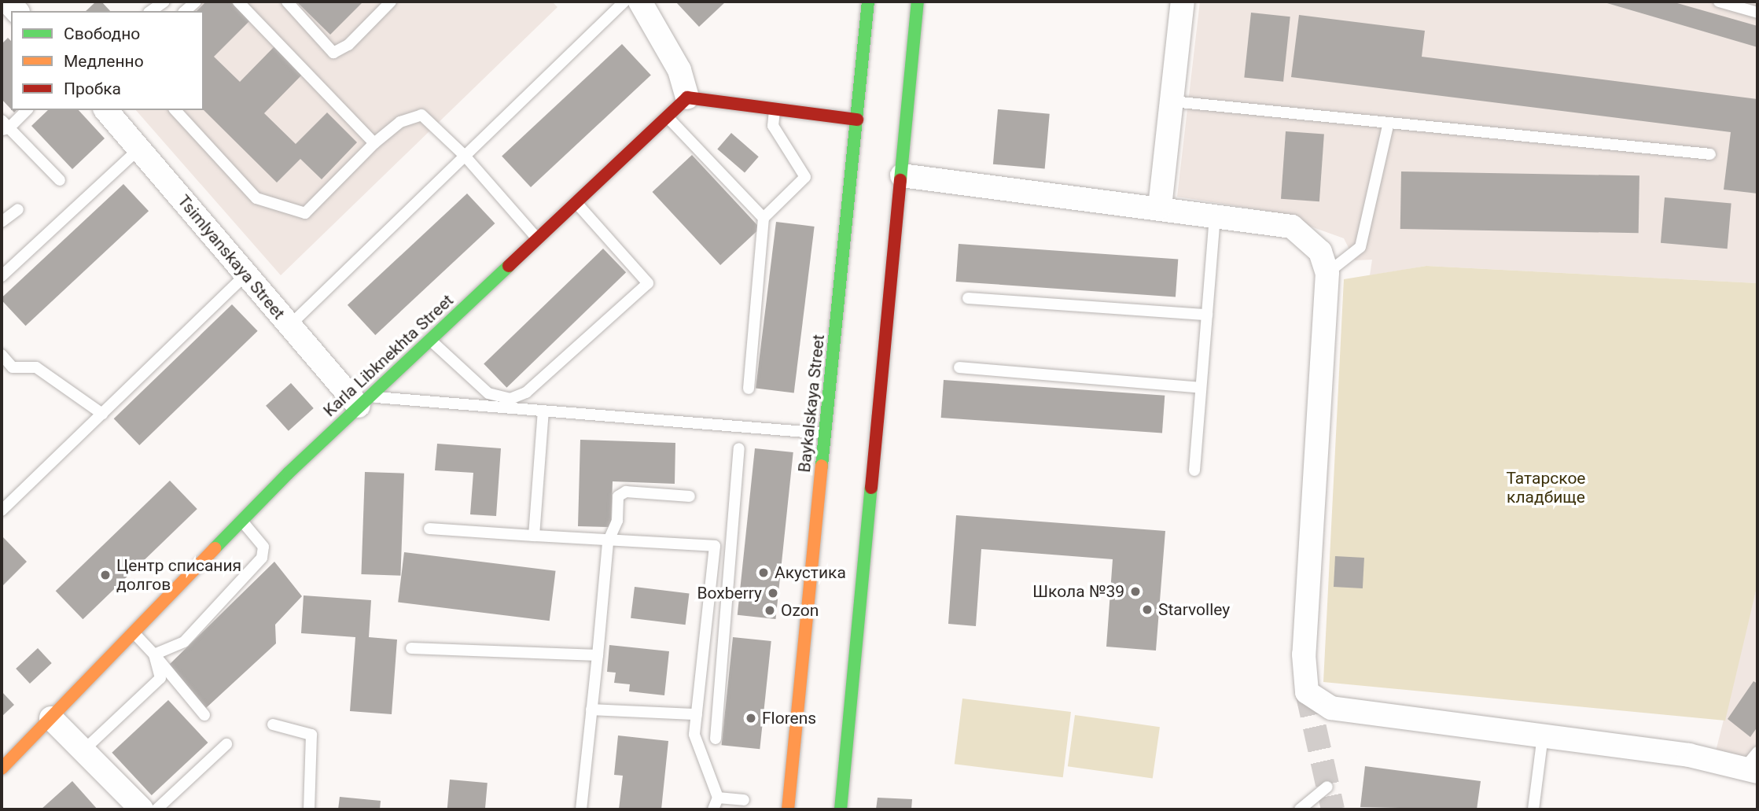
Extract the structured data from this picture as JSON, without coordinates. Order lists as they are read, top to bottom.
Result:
{
  "streets": {
    "main road": ["Karla Libknekhta Street", "Baykalskaya Street"],
    "street": ["Tsimlyanskaya Street"]
  },
  "crossings": [
    ["Tsimlyanskaya Street", "Karla Libknekhta Street"]
  ],
  "parks": ["Татарское кладбище"],
  "places": [
    "Акустика",
    "Центр списания долгов",
    "Школа №39",
    "Boxberry",
    "Starvolley",
    "Ozon",
    "Florens"
  ],
  "legend": ["Свободно", "Медленно", "Пробка"]
}
